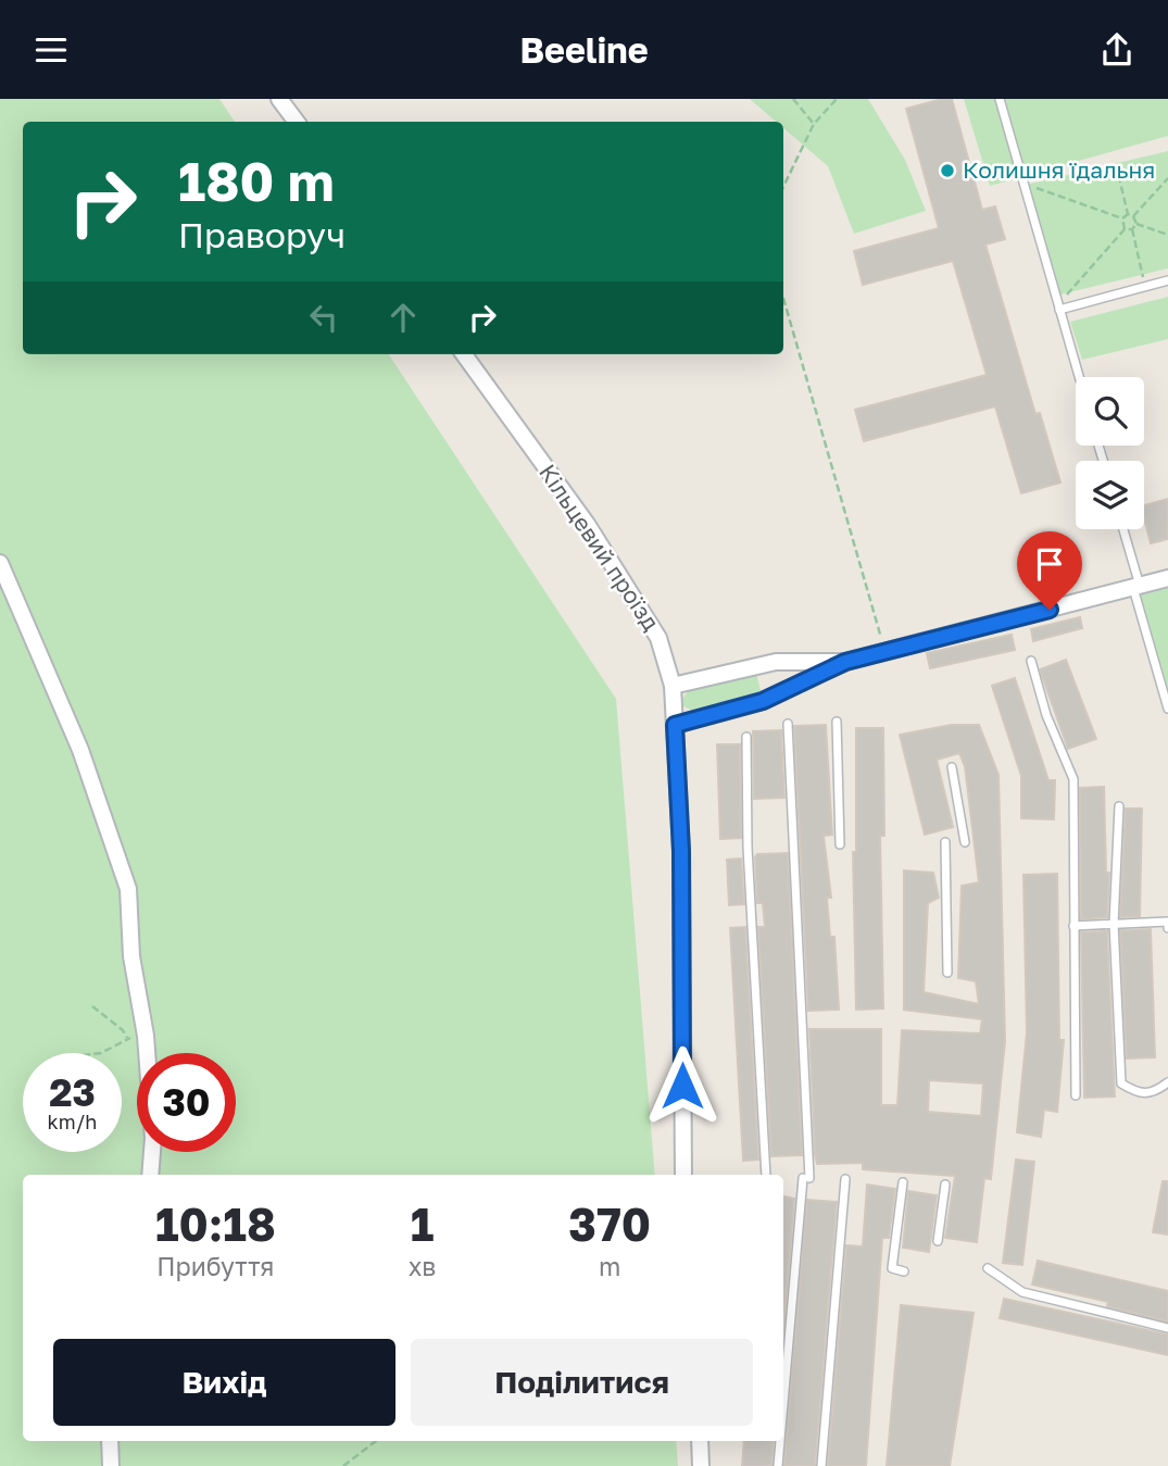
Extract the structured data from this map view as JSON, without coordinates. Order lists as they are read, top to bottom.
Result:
{
  "streets": {
    "street": ["Кільцевий проїзд"]
  },
  "places": ["Колишня їдальня"],
  "page": {
    "header": "Beeline",
    "turn": ["180 m", "Праворуч"],
    "speed": "23 km/h",
    "limit": "30",
    "eta": [
      "10:18",
      "Прибуття",
      "1",
      "хв",
      "370",
      "m"
    ],
    "buttons": ["Вихід", "Поділитися"]
  }
}
